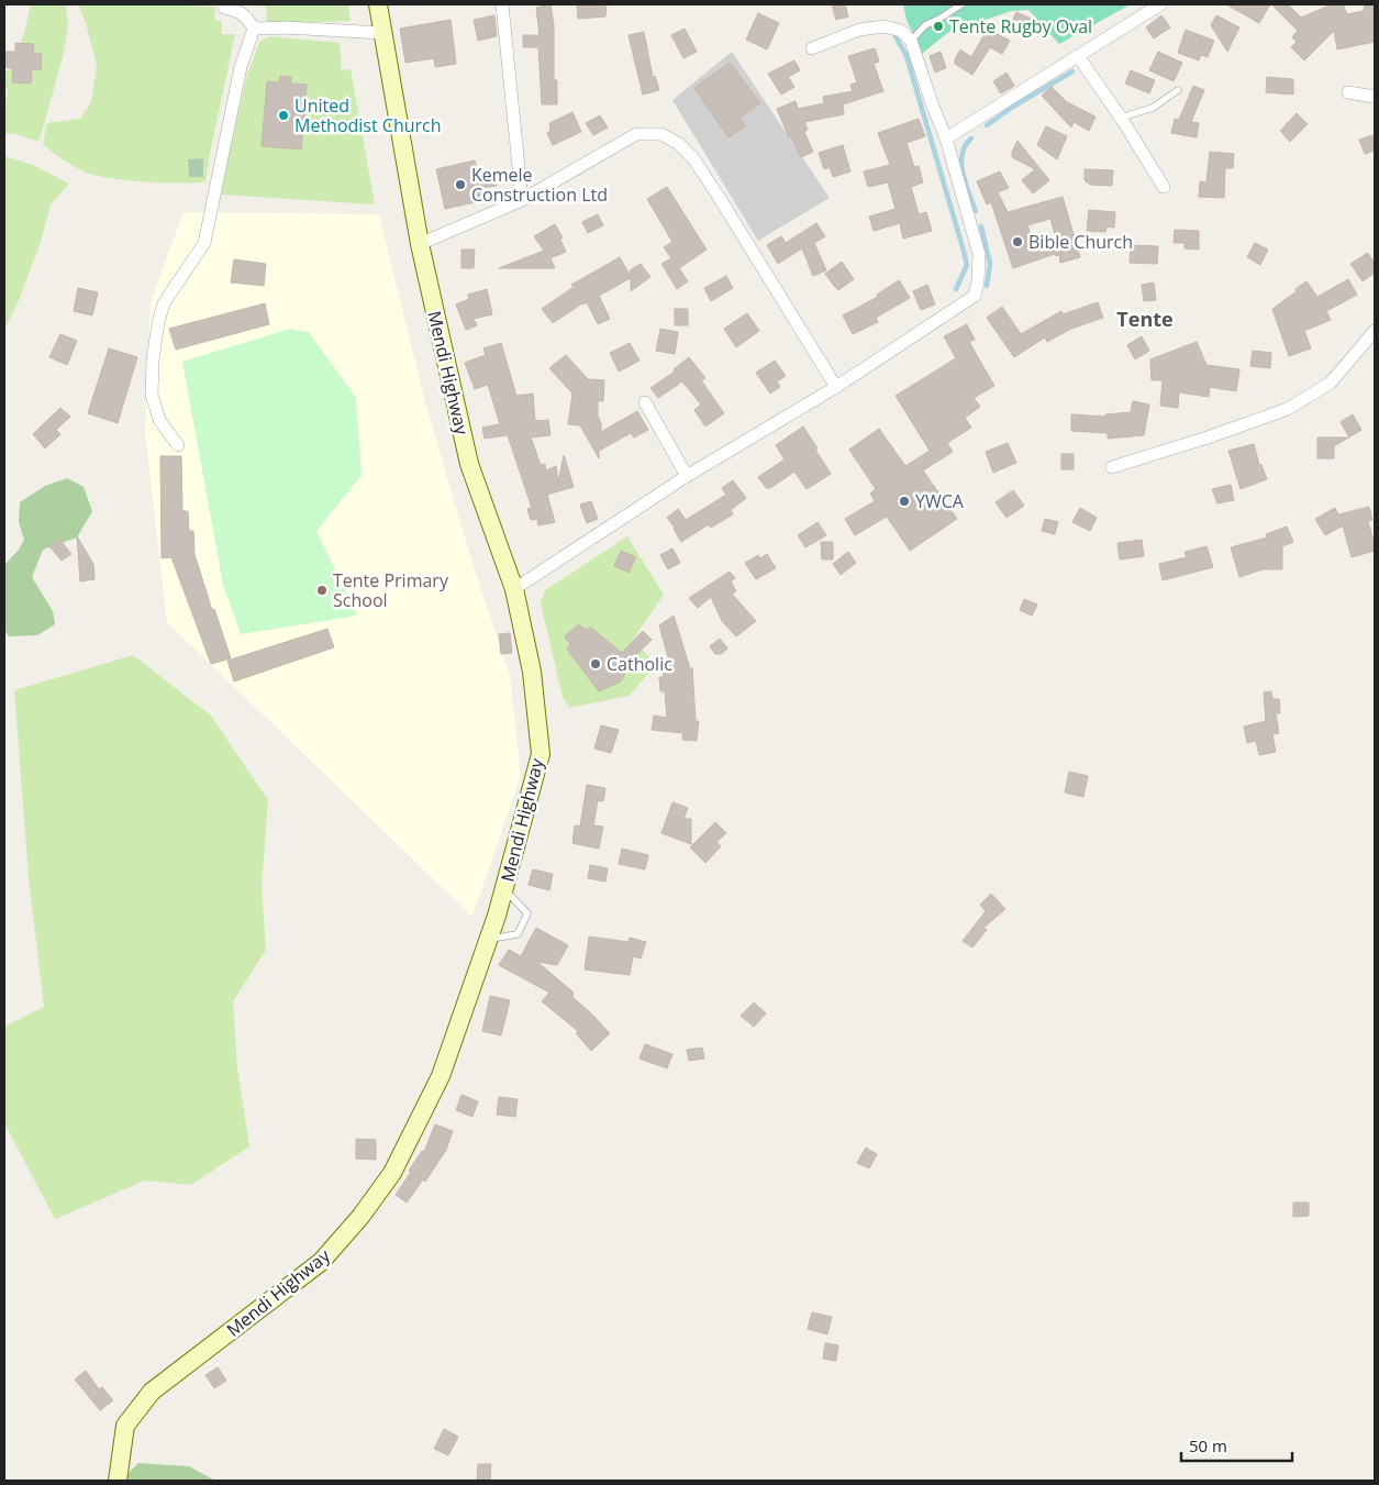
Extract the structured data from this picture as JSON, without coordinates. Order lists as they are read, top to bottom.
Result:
{
  "streets": {
    "main road": ["Mendi Highway"]
  },
  "districts": ["Tente"],
  "places": [
    "Tente Rugby Oval",
    "United Methodist Church",
    "Kemele Construction Ltd",
    "Bible Church",
    "YWCA",
    "Tente Primary School",
    "Catholic"
  ],
  "scale_bar": "50 m"
}
